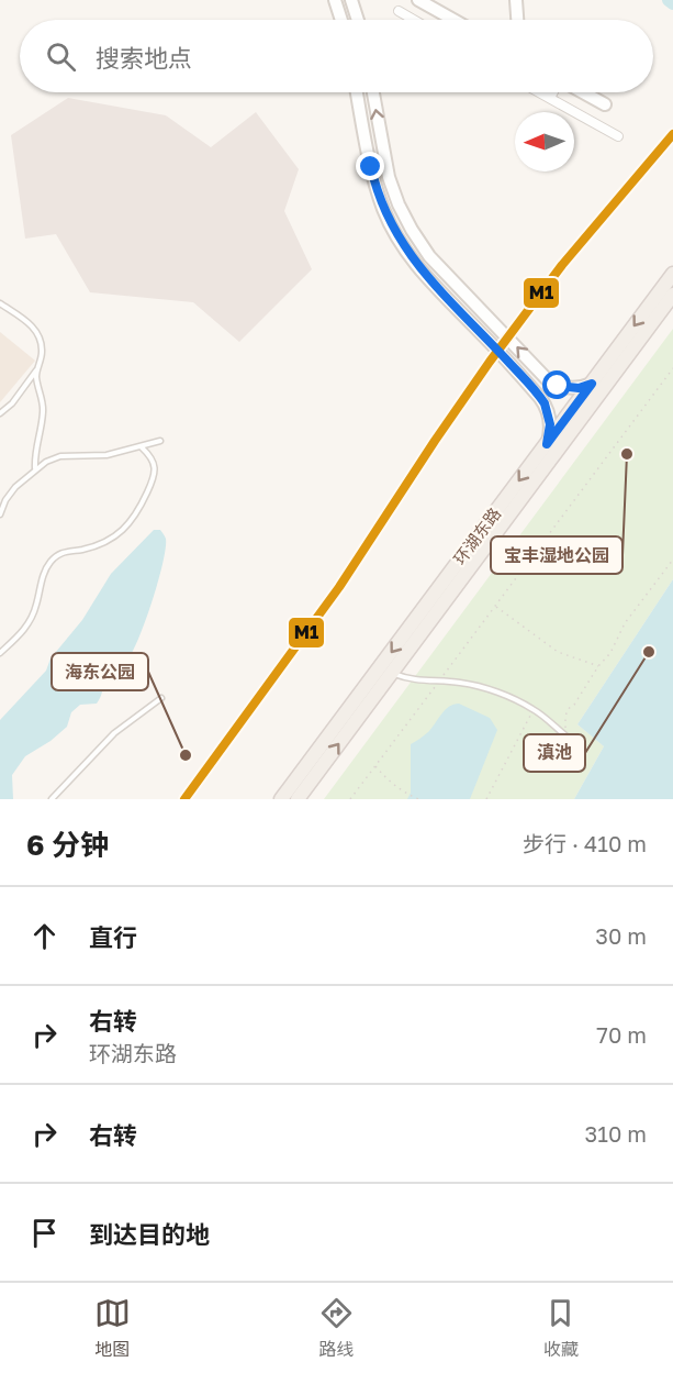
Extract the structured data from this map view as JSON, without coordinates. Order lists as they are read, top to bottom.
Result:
{
  "streets": {
    "main road": ["环湖东路"]
  },
  "places": ["宝丰湿地公园", "滇池", "海东公园"],
  "lines": ["transit line M1"],
  "north": "left",
  "page": {
    "search": "搜索地点",
    "heading": ["6 分钟", "步行 · 410 m"],
    "list": [
      ["直行", "30 m"],
      ["右转", "环湖东路", "70 m"],
      ["右转", "310 m"],
      "到达目的地"
    ],
    "nav": ["地图", "路线", "收藏"]
  }
}
